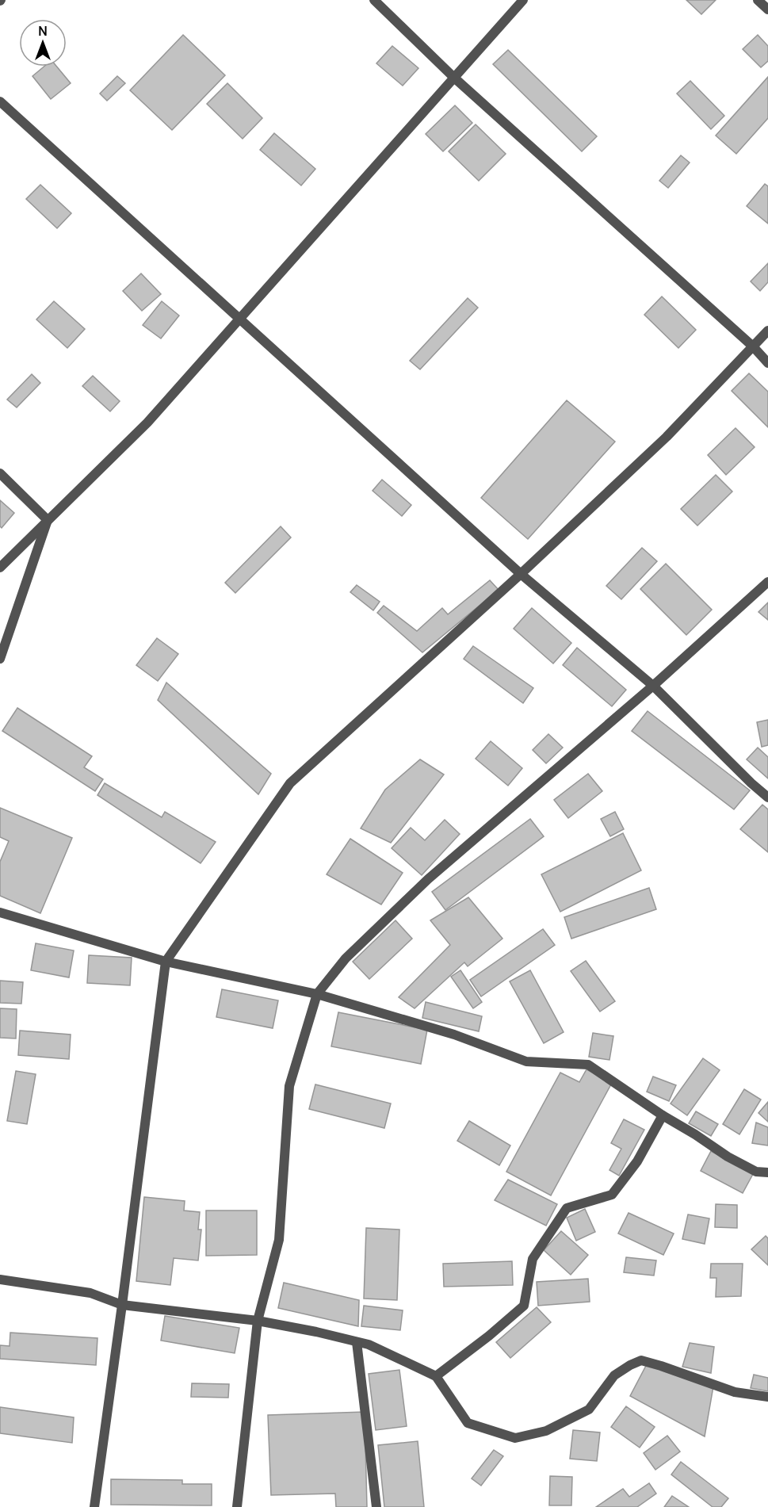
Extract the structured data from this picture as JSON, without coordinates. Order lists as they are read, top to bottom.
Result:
{
  "north": "top"
}
